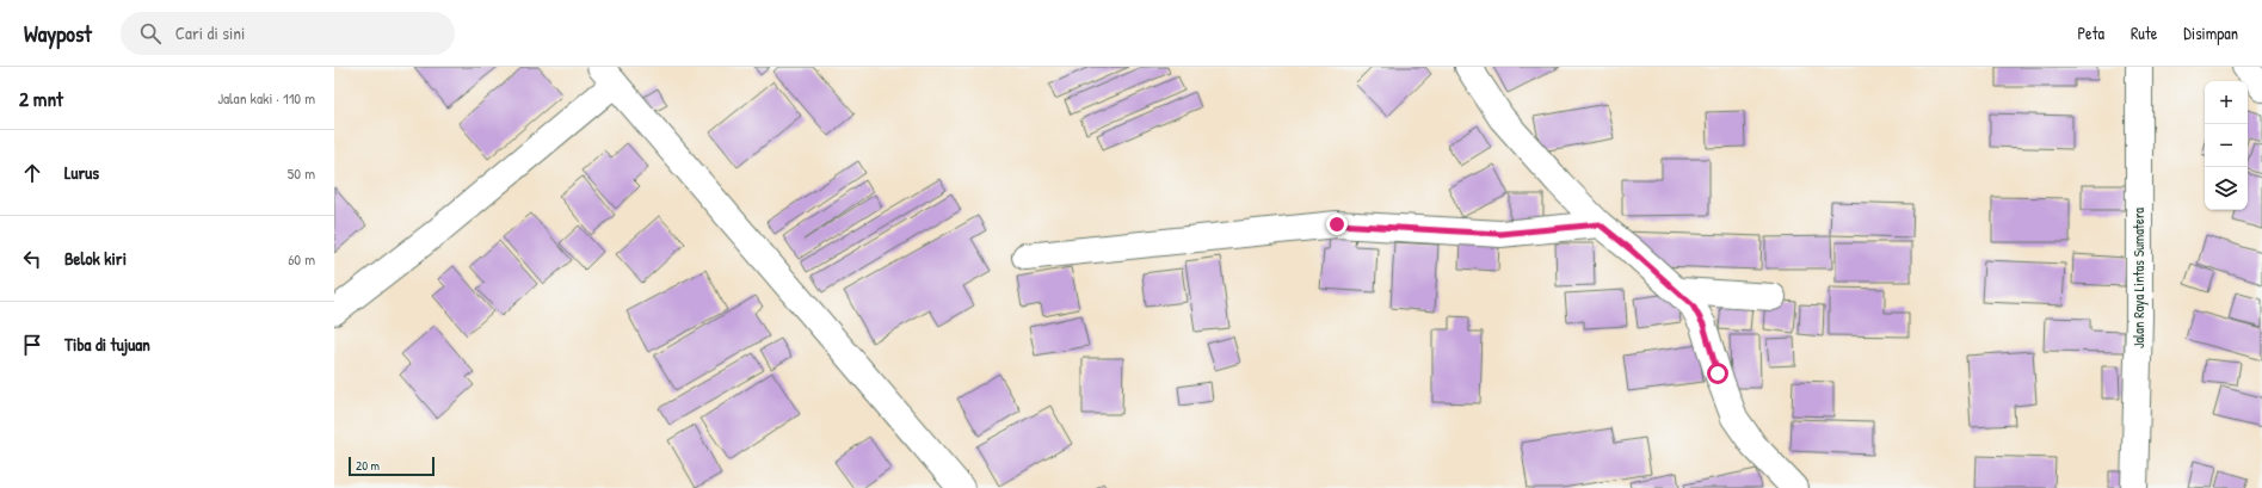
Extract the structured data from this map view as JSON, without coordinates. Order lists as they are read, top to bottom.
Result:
{
  "streets": {
    "main road": ["Jalan Raya Lintas Sumatera"]
  },
  "scale_bar": "20 m",
  "page": {
    "header": "Waypost",
    "search": "Cari di sini",
    "nav": ["Peta", "Rute", "Disimpan"],
    "heading": ["2 mnt", "Jalan kaki · 110 m"],
    "map_buttons": ["+", "−"],
    "list": [
      ["Lurus", "50 m"],
      ["Belok kiri", "60 m"],
      "Tiba di tujuan"
    ],
    "scale": "20 m"
  }
}
